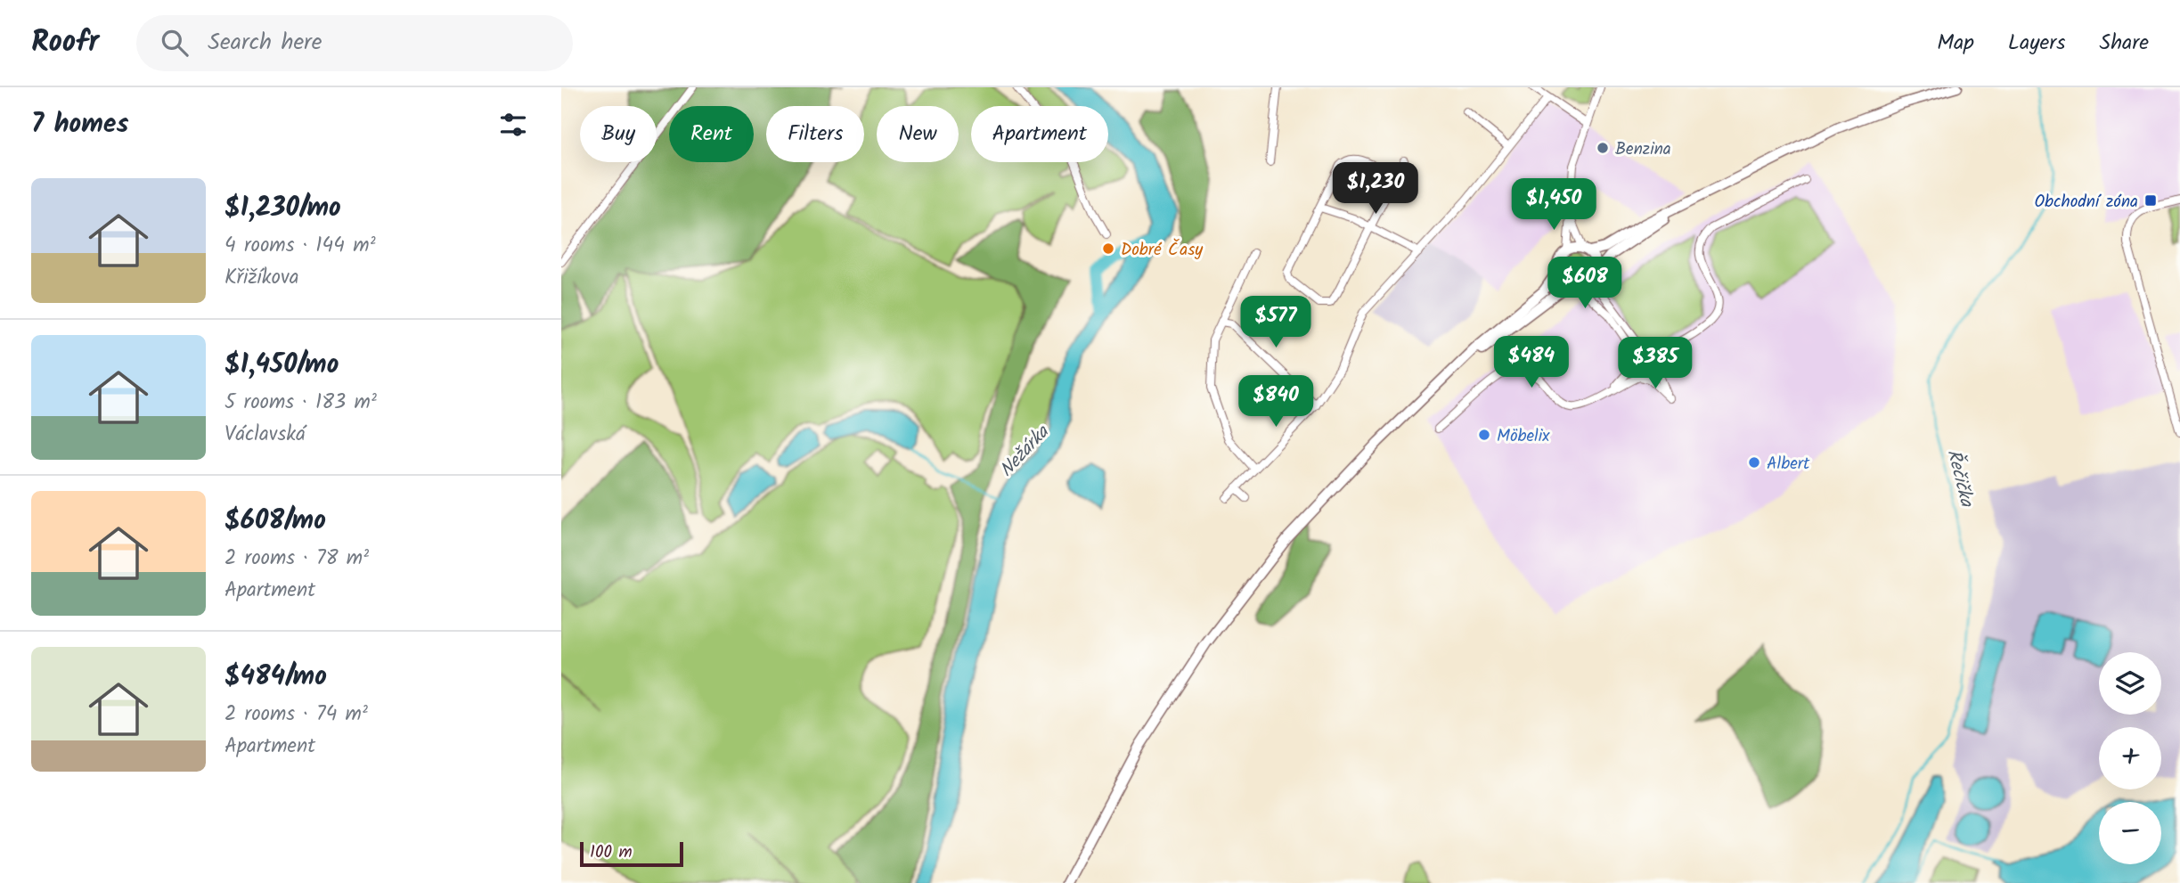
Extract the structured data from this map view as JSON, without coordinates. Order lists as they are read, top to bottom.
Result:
{
  "water": ["Nežárka", "Řečička"],
  "places": {
    "other": [
      "Benzina",
      "Dobré Časy",
      "Möbelix",
      "Albert"
    ],
    "transit": ["Obchodní zóna"]
  },
  "scale_bar": "100 m",
  "page": {
    "header": "Roofr",
    "search": "Search here",
    "nav": ["Map", "Layers", "Share"],
    "heading": "7 homes",
    "chip": [
      "Buy",
      "Rent",
      "Filters",
      "New",
      "Apartment"
    ],
    "list": [
      {
        "name": "$1,230/mo",
        "note": "4 rooms · 144 m² · Křižíkova"
      },
      {
        "name": "$1,450/mo",
        "note": "5 rooms · 183 m² · Václavská"
      },
      {
        "name": "$608/mo",
        "note": "2 rooms · 78 m² · Apartment"
      },
      {
        "name": "$484/mo",
        "note": "2 rooms · 74 m² · Apartment"
      }
    ],
    "price": [
      "$1,230",
      "$1,450",
      "$608",
      "$577",
      "$484",
      "$385",
      "$840"
    ],
    "map_buttons": ["+", "−"],
    "scale": "100 m"
  }
}
